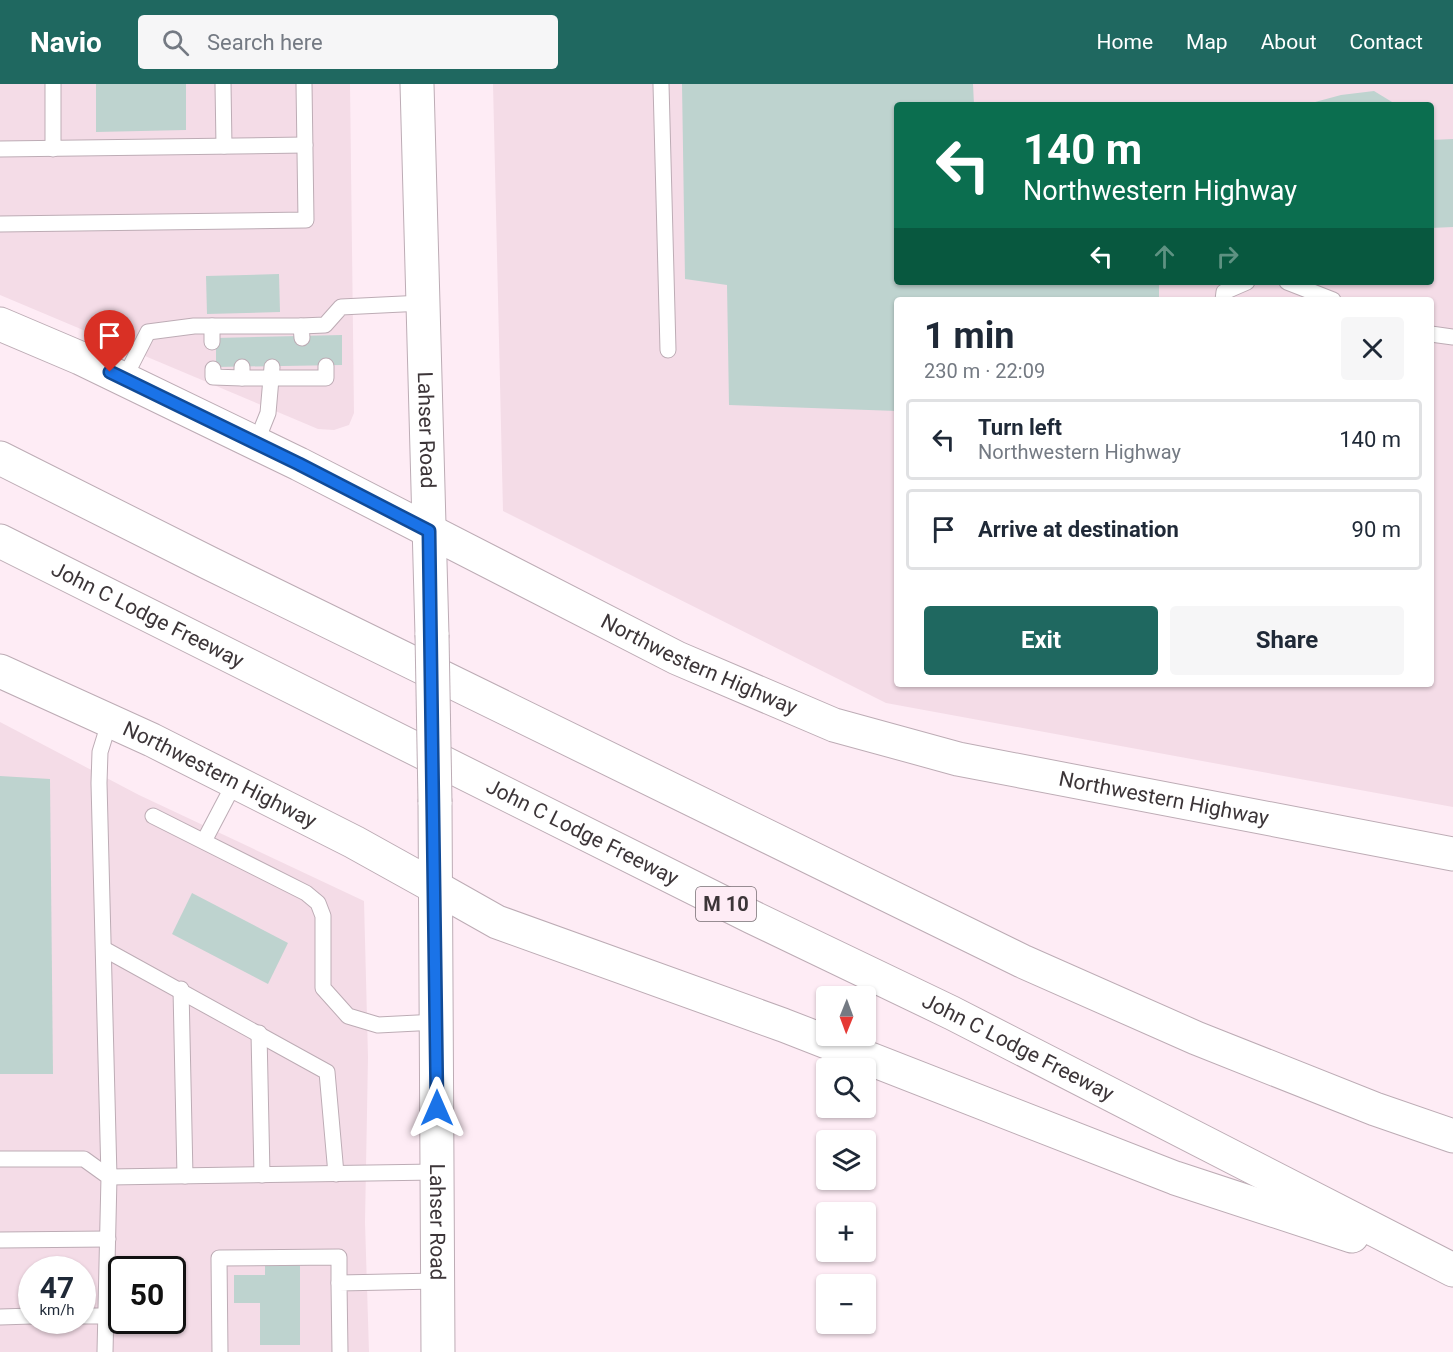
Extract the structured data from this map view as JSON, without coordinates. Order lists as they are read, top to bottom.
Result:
{
  "streets": {
    "main road": [
      "Lahser Road",
      "John C Lodge Freeway",
      "Northwestern Highway",
      "M 10"
    ]
  },
  "crossings": [
    ["Lahser Road", "Northwestern Highway"],
    ["John C Lodge Freeway", "Northwestern Highway"]
  ],
  "north": "bottom",
  "page": {
    "header": "Navio",
    "search": "Search here",
    "nav": [
      "Home",
      "Map",
      "About",
      "Contact"
    ],
    "turn": ["140 m", "Northwestern Highway"],
    "heading": ["1 min", "230 m · 22:09"],
    "list": [
      {
        "name": "Turn left",
        "note": "Northwestern Highway",
        "value": "140 m"
      },
      {
        "name": "Arrive at destination",
        "value": "90 m"
      }
    ],
    "buttons": ["Exit", "Share"],
    "map_buttons": ["+", "−"],
    "speed": "47 km/h",
    "limit": "50"
  }
}
